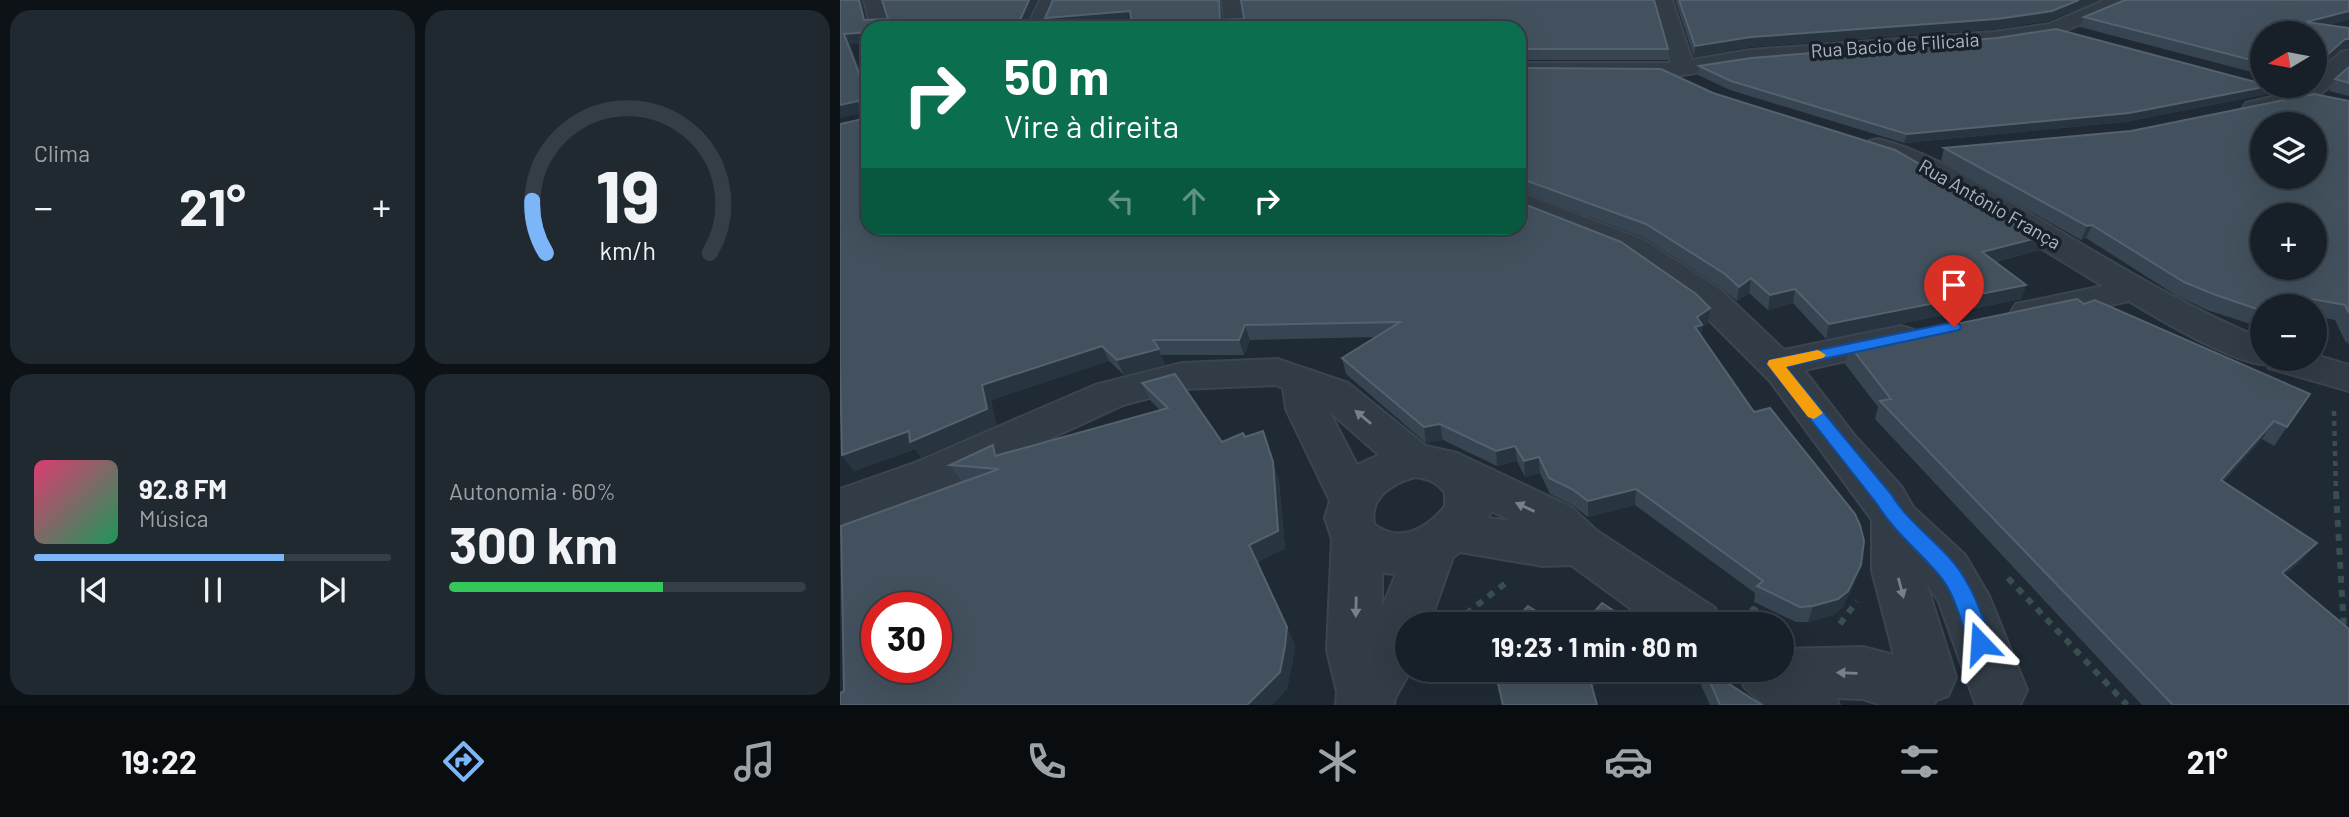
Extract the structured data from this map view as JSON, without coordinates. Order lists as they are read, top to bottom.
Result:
{
  "streets": {
    "street": ["Rua Bacio de Filicaia", "Rua Antônio França"]
  },
  "north": "left",
  "page": {
    "tile": [
      "Clima",
      ["Autonomia · 60%", "300 km"]
    ],
    "map_buttons": ["+", "−"],
    "turn": ["50 m", "Vire à direita"],
    "heat": ["−", "21°", "+"],
    "song": ["92.8 FM", "Música"],
    "limit": "30",
    "trip": "19:23 · 1 min · 80 m",
    "tabs": ["19:22", "21°"],
    "gauge": ["19", "km/h"]
  }
}
